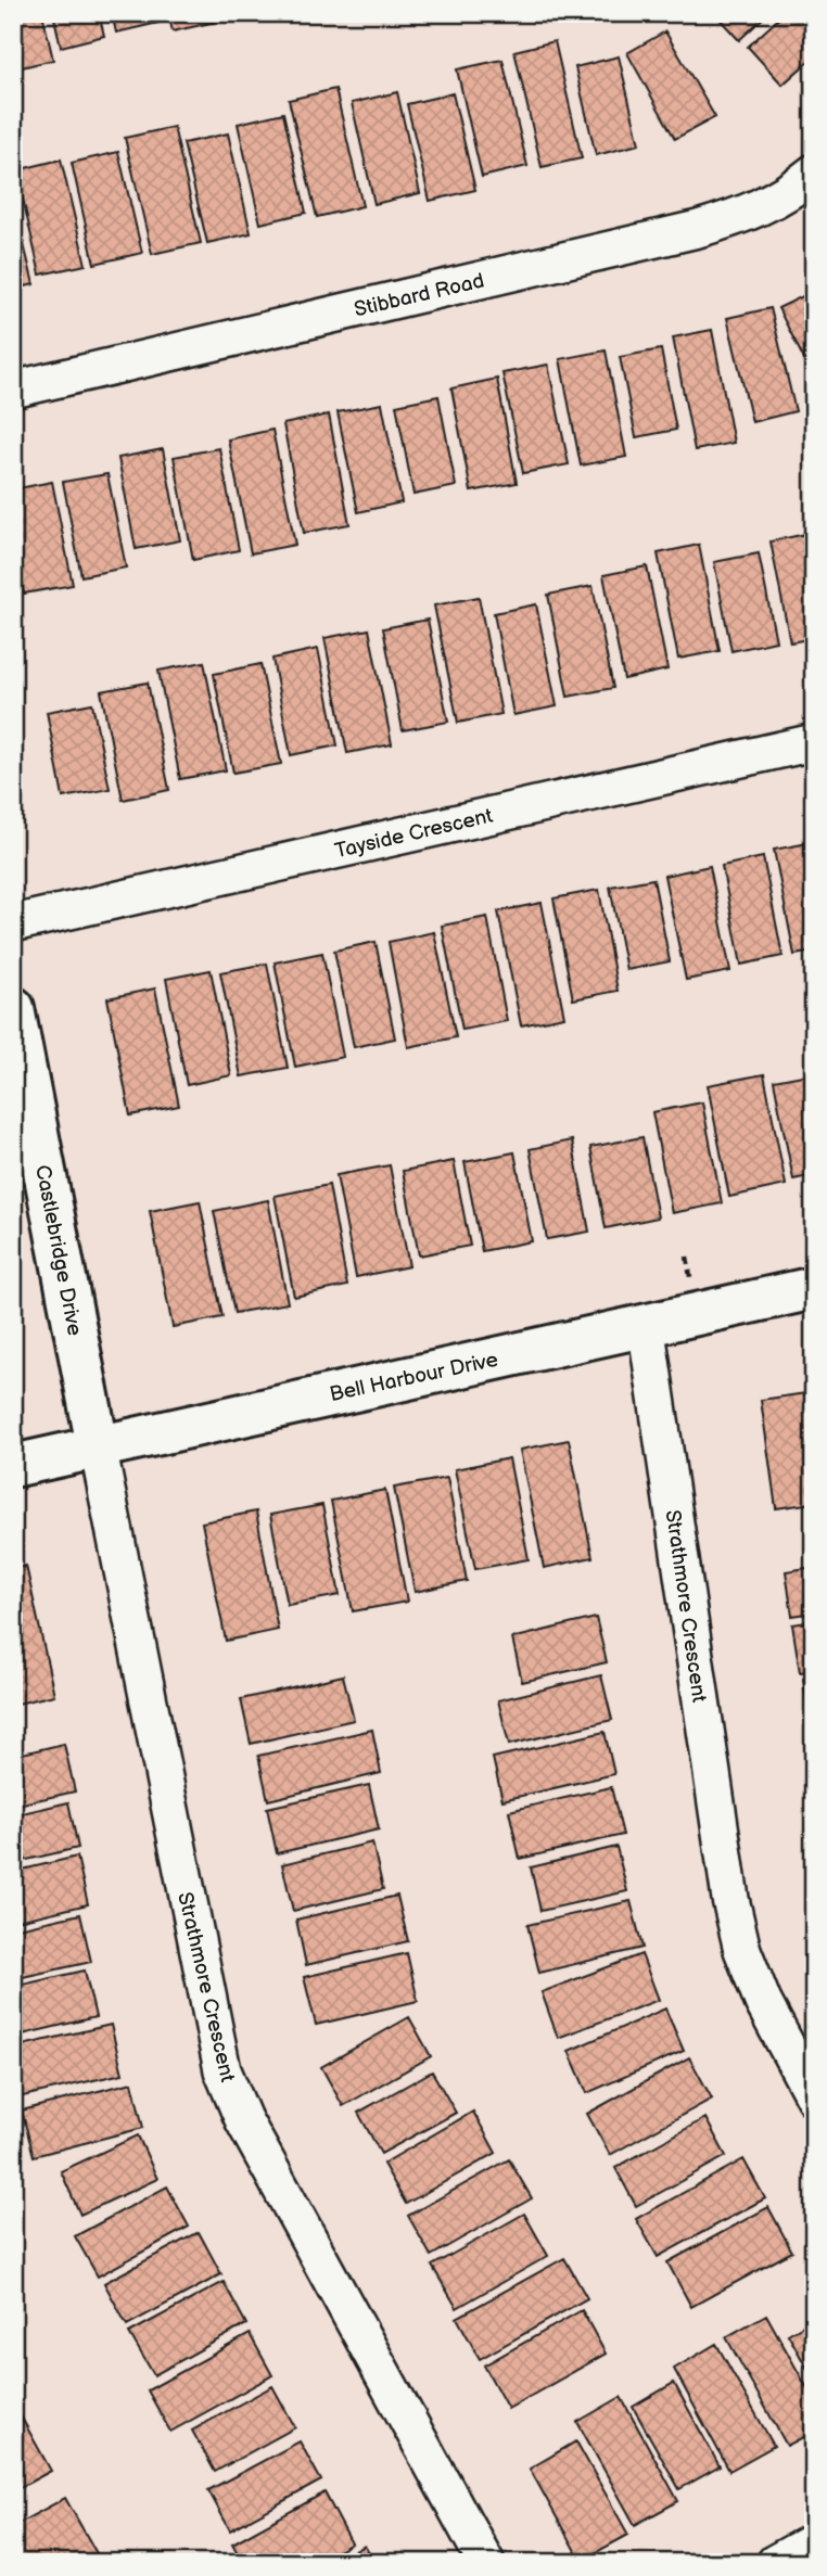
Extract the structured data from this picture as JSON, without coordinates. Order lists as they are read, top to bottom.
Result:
{
  "streets": {
    "street": [
      "Stibbard Road",
      "Tayside Crescent",
      "Castlebridge Drive",
      "Bell Harbour Drive",
      "Strathmore Crescent"
    ]
  },
  "crossings": [
    ["Castlebridge Drive", "Bell Harbour Drive"],
    ["Castlebridge Drive", "Strathmore Crescent"],
    ["Bell Harbour Drive", "Strathmore Crescent"]
  ]
}
